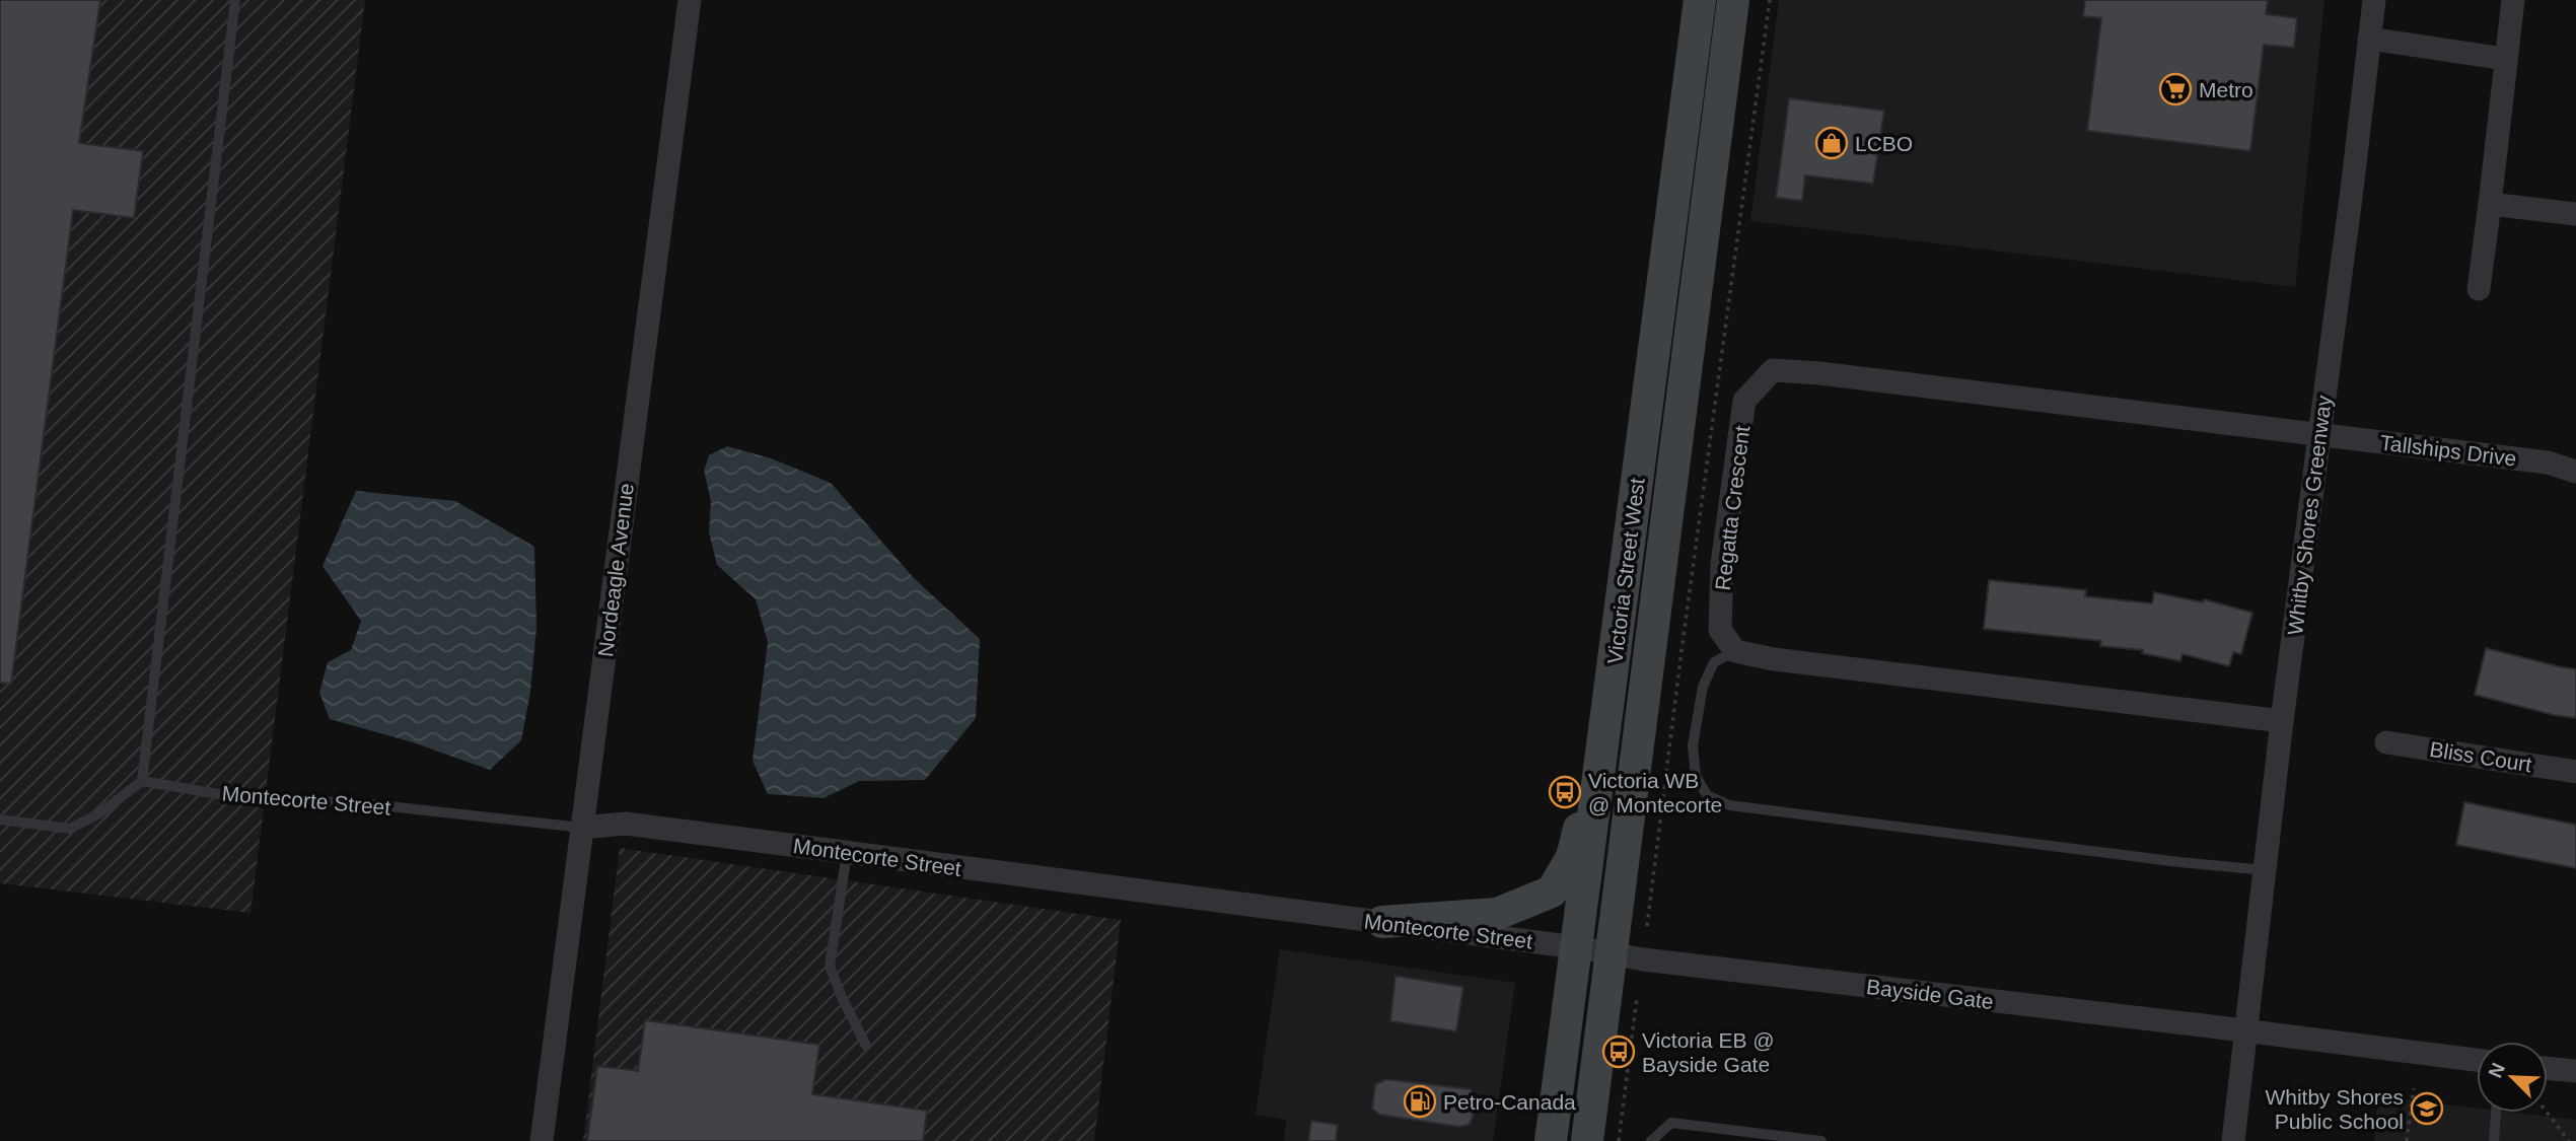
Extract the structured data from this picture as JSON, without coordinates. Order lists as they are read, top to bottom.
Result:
{
  "streets": {
    "main road": ["Victoria Street West"],
    "street": [
      "Tallships Drive",
      "Regatta Crescent",
      "Whitby Shores Greenway",
      "Nordeagle Avenue",
      "Bliss Court",
      "Montecorte Street",
      "Bayside Gate"
    ]
  },
  "crossings": [
    ["Tallships Drive", "Regatta Crescent"],
    ["Tallships Drive", "Whitby Shores Greenway"],
    ["Regatta Crescent", "Whitby Shores Greenway"],
    ["Whitby Shores Greenway", "Bayside Gate"],
    ["Nordeagle Avenue", "Montecorte Street"],
    ["Victoria Street West", "Montecorte Street"],
    ["Victoria Street West", "Bayside Gate"],
    ["Montecorte Street", "Bayside Gate"]
  ],
  "places": {
    "supermarket": ["Metro"],
    "shop": ["LCBO"],
    "bus stop": ["Victoria WB @ Montecorte", "Victoria EB @ Bayside Gate"],
    "fuel station": ["Petro-Canada"],
    "school or university": ["Whitby Shores Public School"]
  },
  "north": "top left"
}
